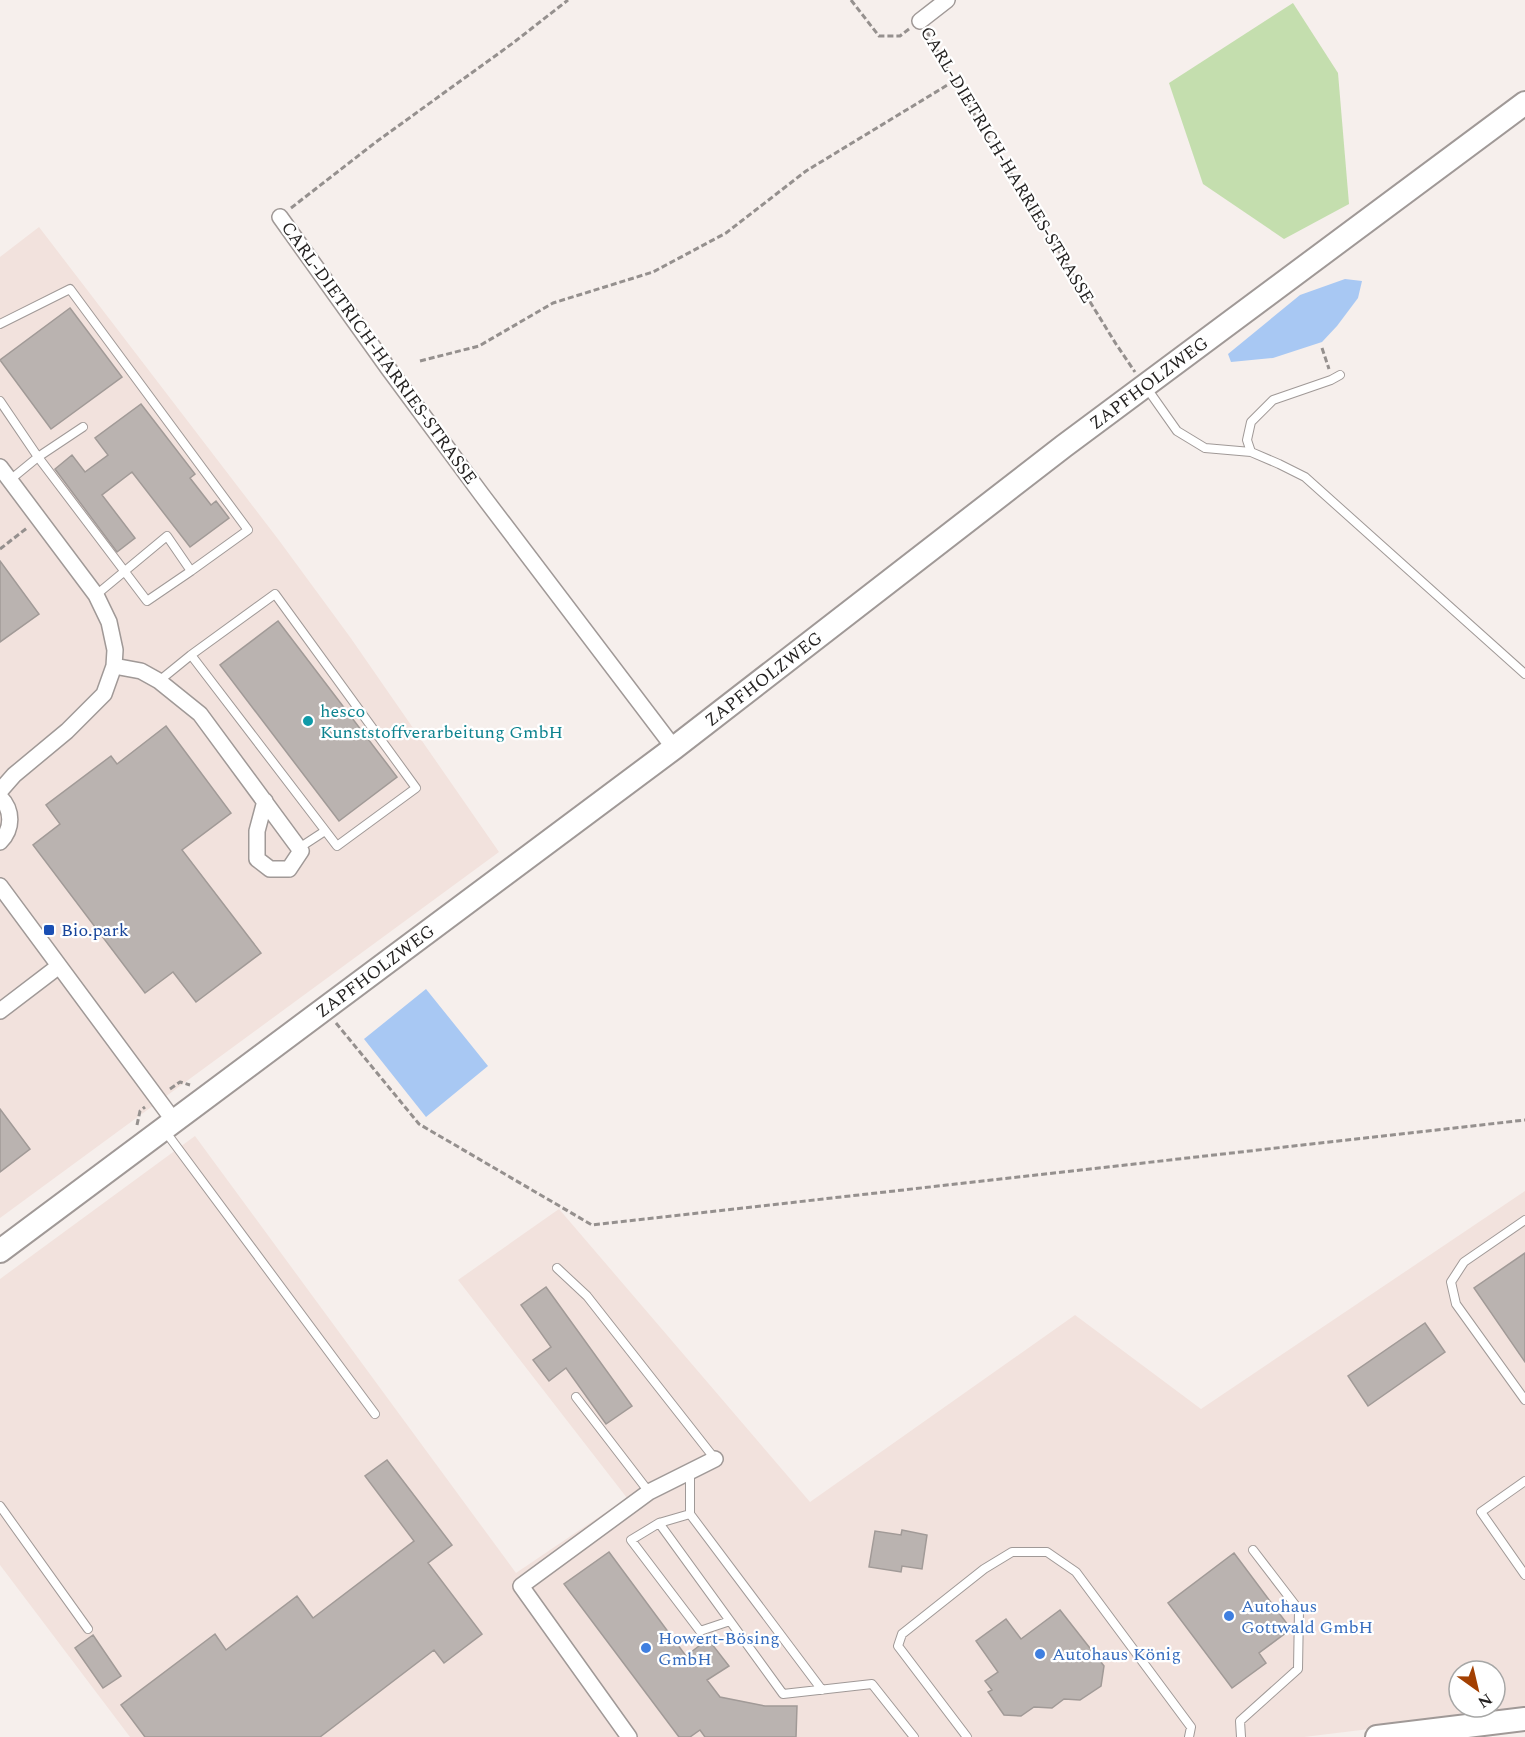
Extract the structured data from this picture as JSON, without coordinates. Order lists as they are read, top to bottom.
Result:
{
  "streets": {
    "street": ["CARL-DIETRICH-HARRIES-STRASSE", "ZAPFHOLZWEG"]
  },
  "crossings": [
    ["CARL-DIETRICH-HARRIES-STRASSE", "ZAPFHOLZWEG"]
  ],
  "places": {
    "other": [
      "hesco Kunststoffverarbeitung GmbH",
      "Autohaus Gottwald GmbH",
      "Howert-Bösing GmbH",
      "Autohaus König"
    ],
    "transit": ["Bio.park"]
  },
  "north": "bottom right"
}
